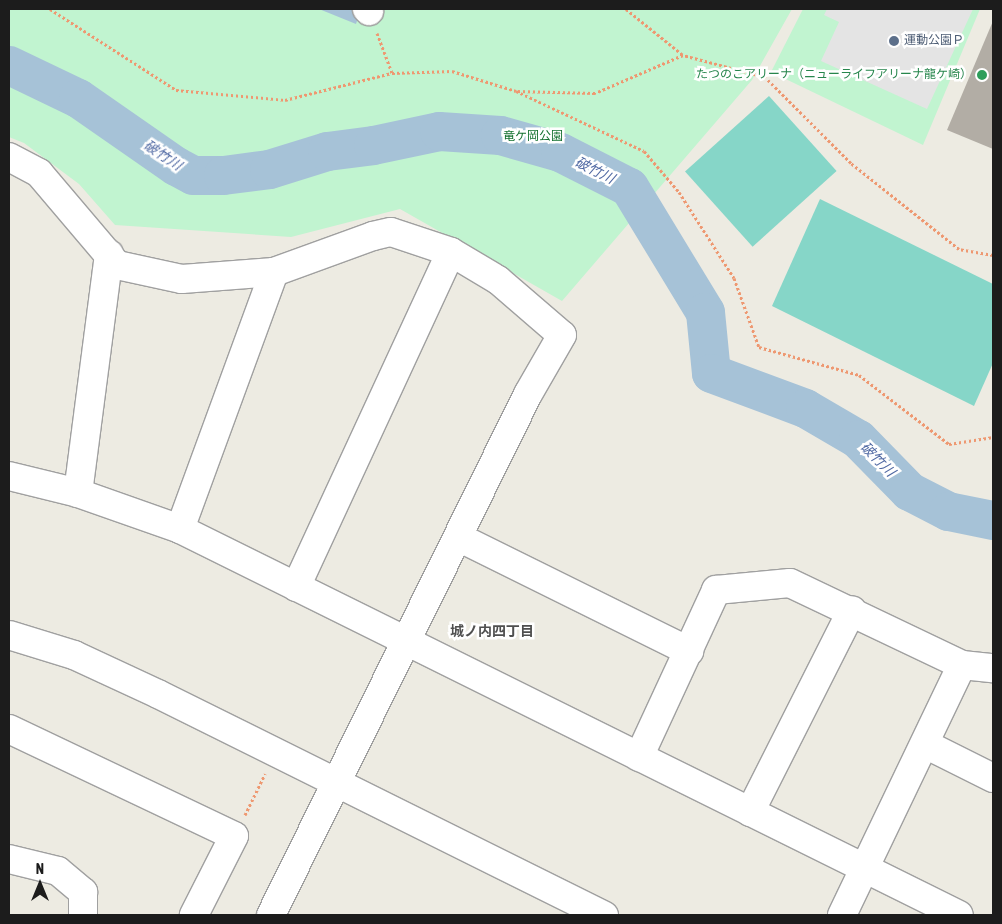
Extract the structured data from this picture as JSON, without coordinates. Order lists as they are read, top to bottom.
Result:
{
  "districts": ["城ノ内四丁目"],
  "water": ["破竹川"],
  "parks": ["竜ケ岡公園"],
  "places": ["運動公園Ｐ", "たつのこアリーナ（ニューライフアリーナ龍ケ崎）"],
  "north": "top"
}
